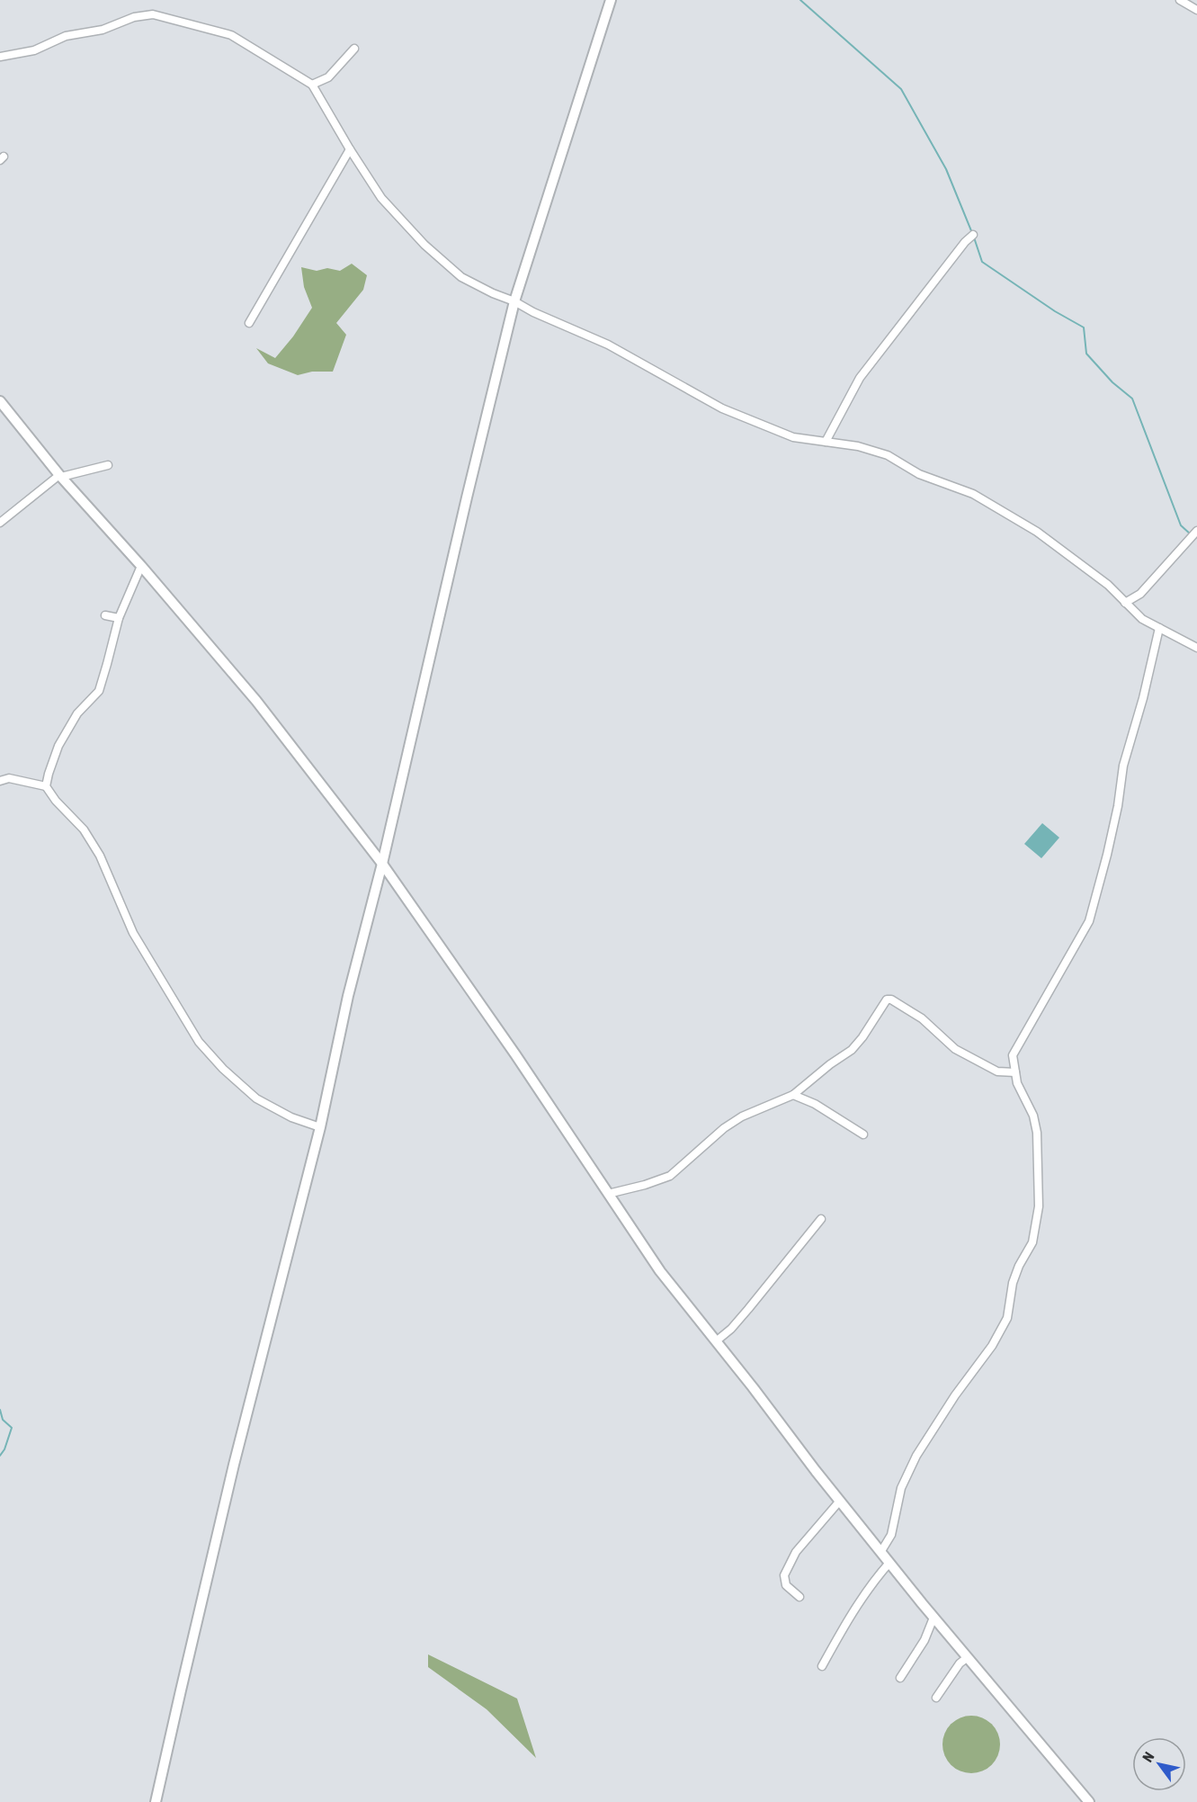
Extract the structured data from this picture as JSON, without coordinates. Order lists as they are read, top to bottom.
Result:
{
  "north": "top left"
}
